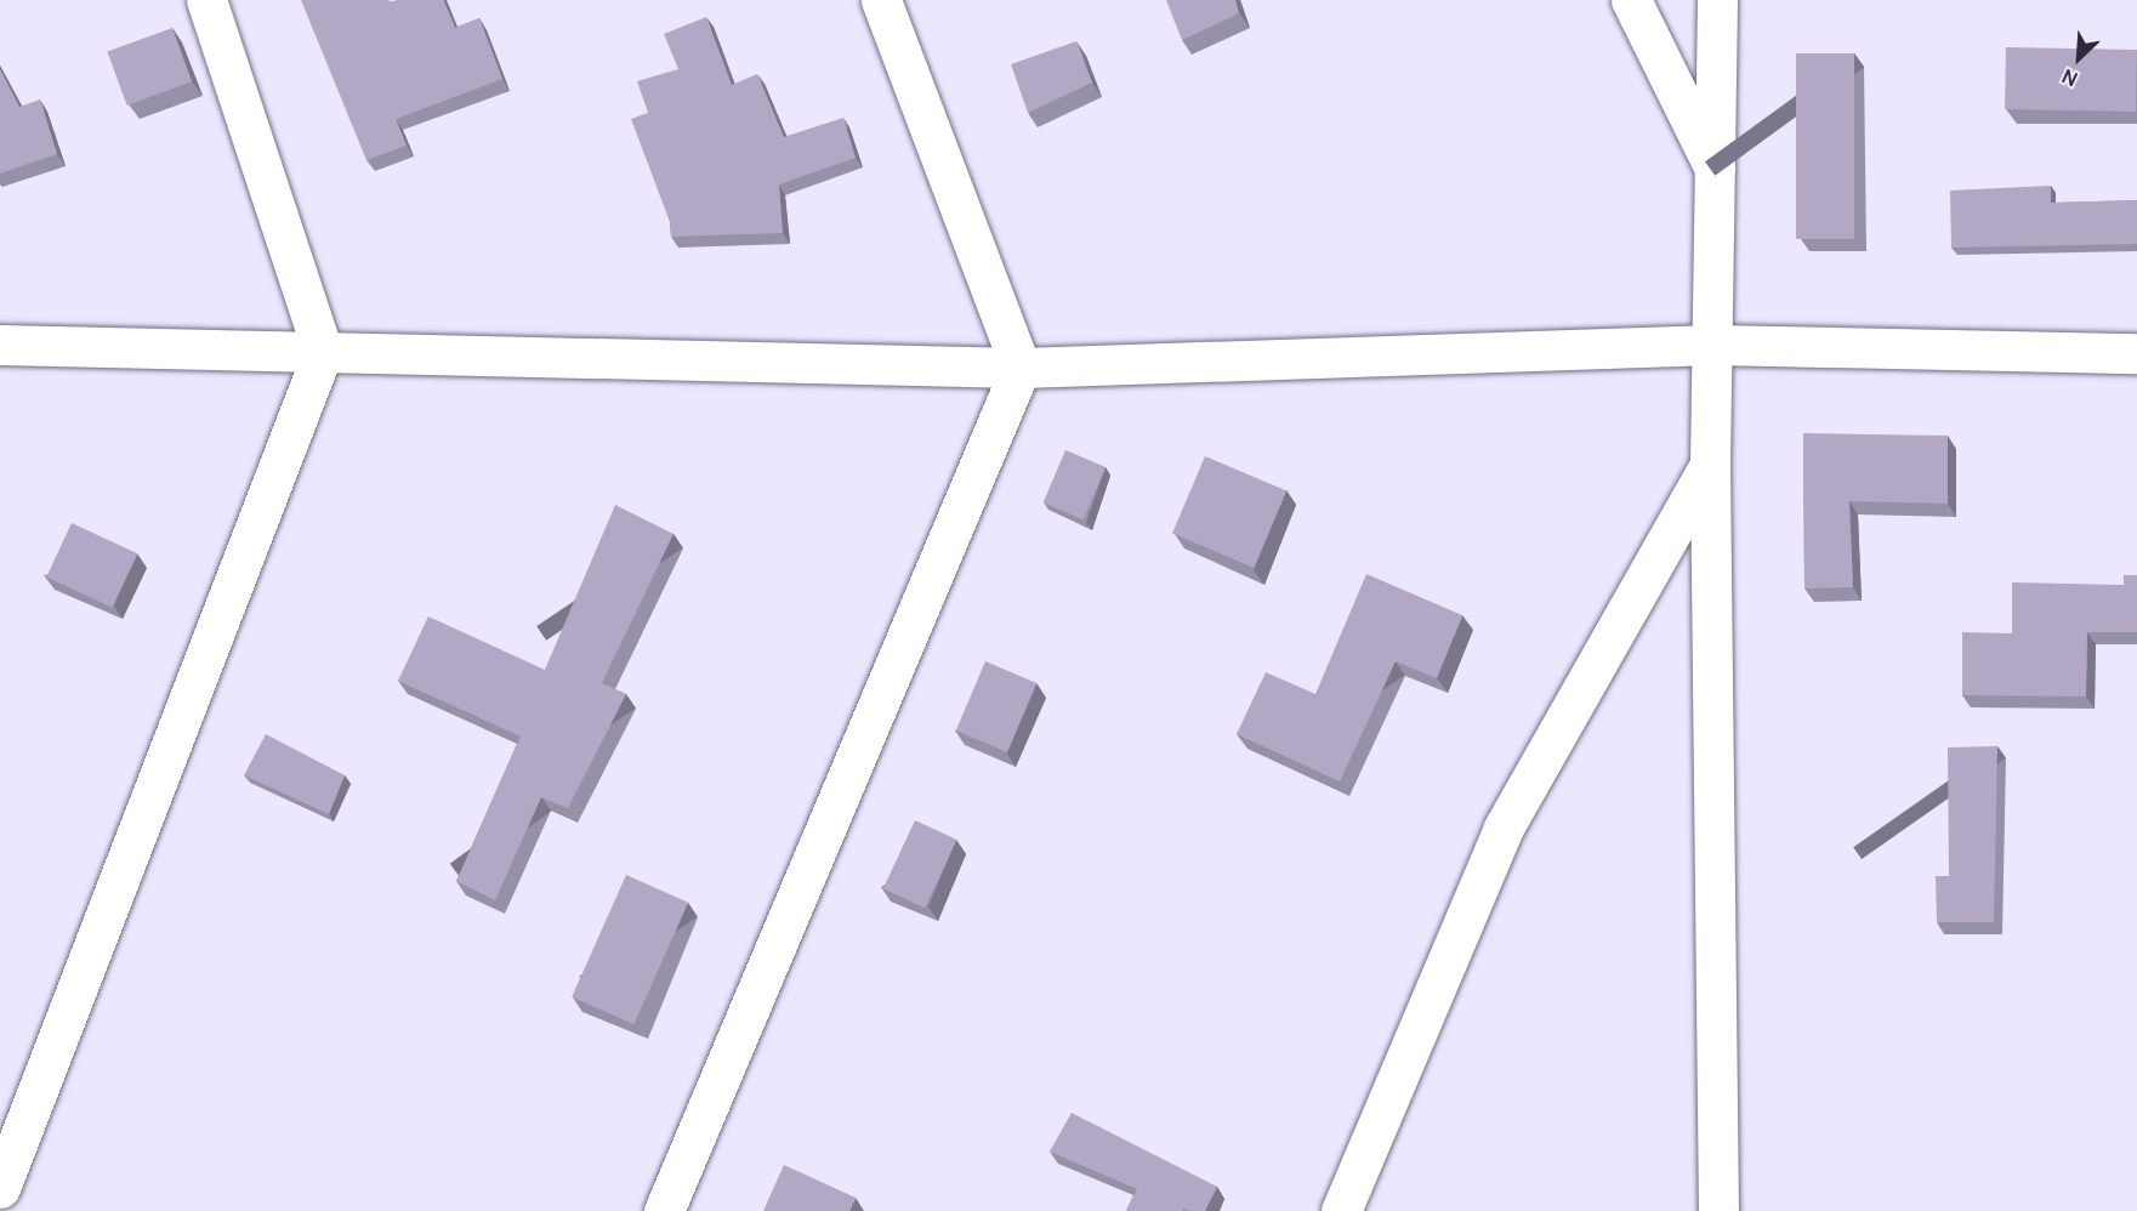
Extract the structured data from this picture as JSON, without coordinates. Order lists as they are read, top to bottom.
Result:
{
  "north": "bottom left"
}
